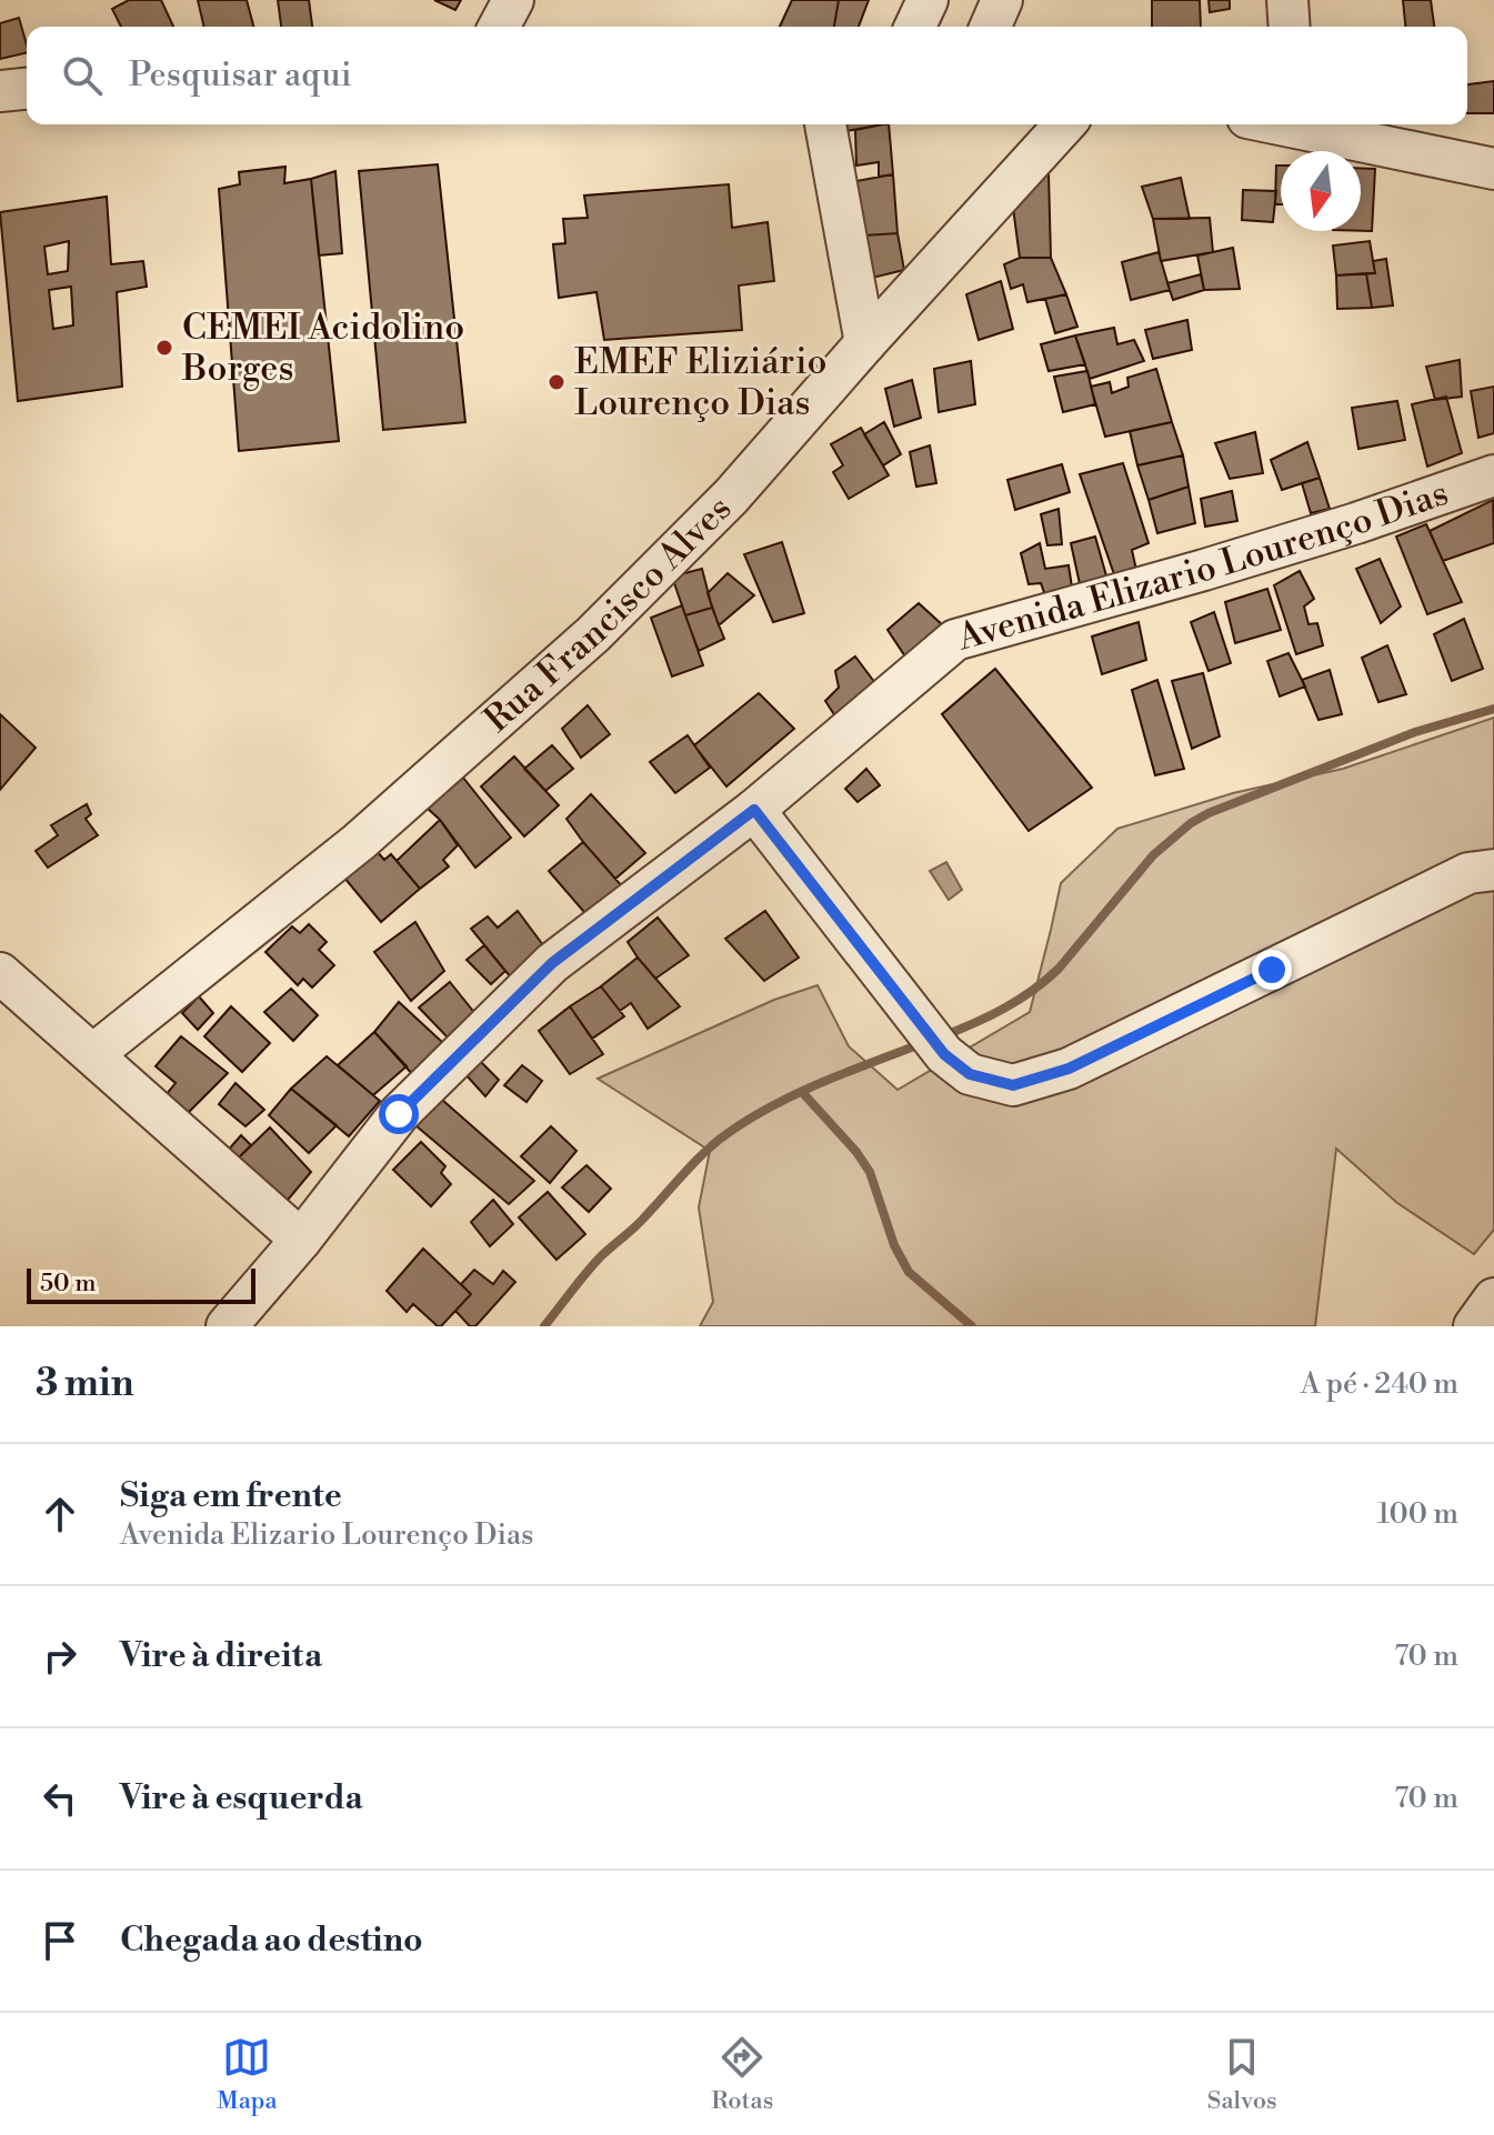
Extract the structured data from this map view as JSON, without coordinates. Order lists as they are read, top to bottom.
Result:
{
  "streets": {
    "street": ["Avenida Elizario Lourenço Dias", "Rua Francisco Alves"]
  },
  "places": ["CEMEI Acidolino Borges", "EMEF Eliziário Lourenço Dias"],
  "scale_bar": "50 m",
  "north": "bottom",
  "page": {
    "search": "Pesquisar aqui",
    "scale": "50 m",
    "heading": ["3 min", "A pé · 240 m"],
    "list": [
      ["Siga em frente", "Avenida Elizario Lourenço Dias", "100 m"],
      ["Vire à direita", "70 m"],
      ["Vire à esquerda", "70 m"],
      "Chegada ao destino"
    ],
    "nav": ["Mapa", "Rotas", "Salvos"]
  }
}
